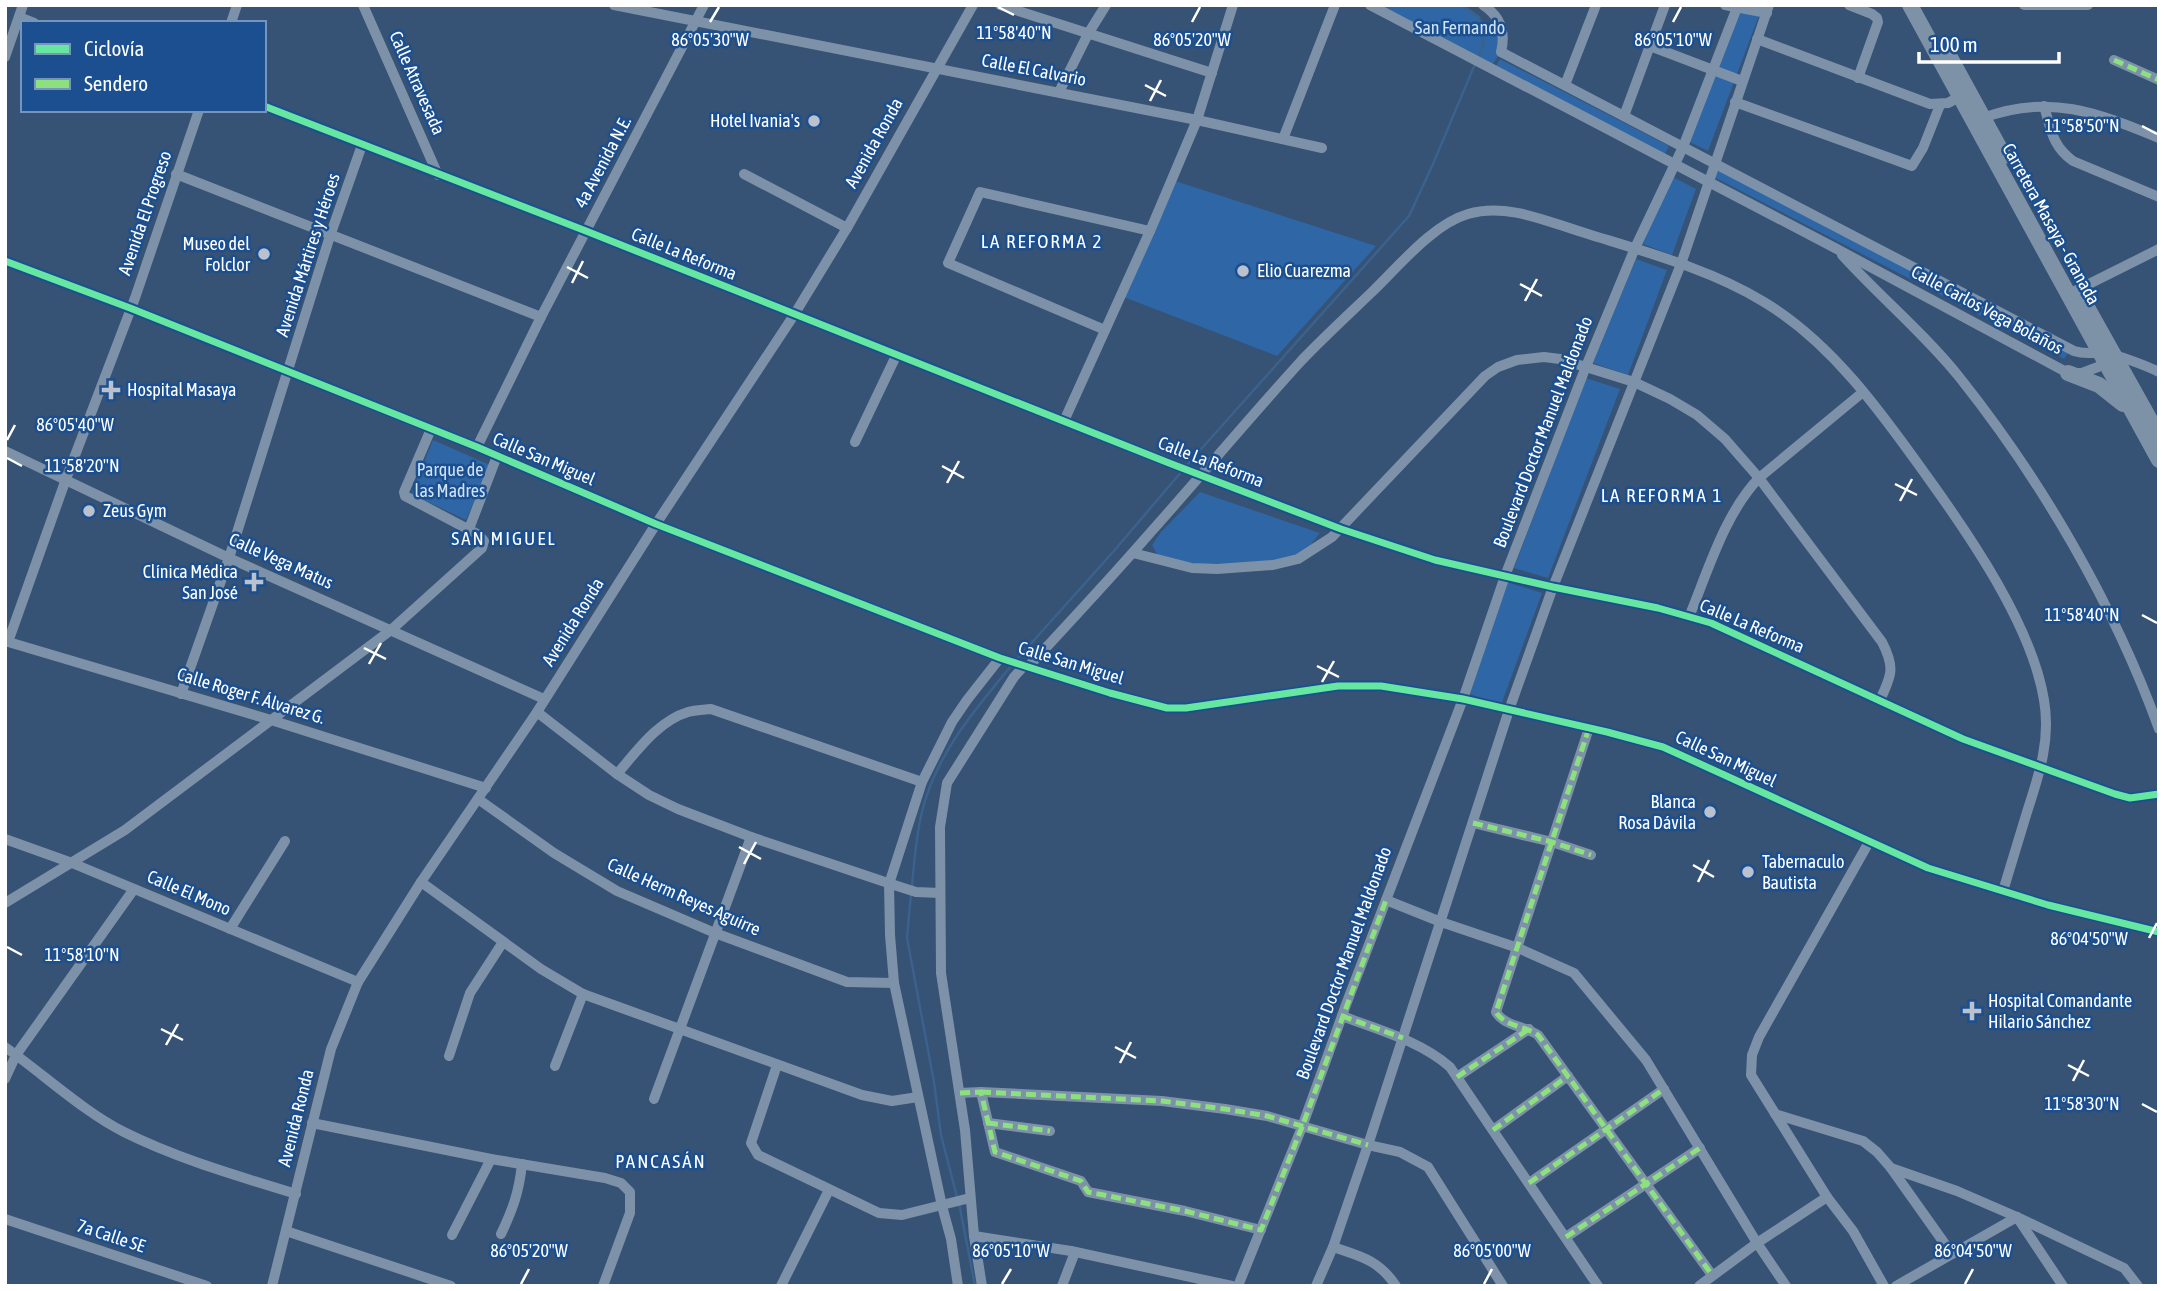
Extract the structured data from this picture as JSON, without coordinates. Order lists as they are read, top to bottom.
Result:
{
  "streets": {
    "highway": ["Carretera Masaya - Granada"],
    "street": [
      "Calle El Calvario",
      "Calle Atravesada",
      "Avenida Ronda",
      "4a Avenida N.E.",
      "Avenida El Progreso",
      "Calle La Reforma",
      "Avenida Mártires y Héroes",
      "Calle Carlos Vega Bolaños",
      "Boulevard Doctor Manuel Maldonado",
      "Calle San Miguel",
      "Calle Vega Matus",
      "Calle Roger F. Álvarez G.",
      "Calle El Mono",
      "Calle Herm Reyes Aguirre",
      "7a Calle SE"
    ]
  },
  "crossings": [
    ["Calle El Calvario", "Avenida Ronda"],
    ["Calle El Calvario", "4a Avenida N.E."],
    ["Calle Atravesada", "Calle La Reforma"],
    ["Avenida Ronda", "Calle La Reforma"],
    ["Avenida Ronda", "Calle San Miguel"],
    ["Avenida Ronda", "Calle Vega Matus"],
    ["Avenida Ronda", "Calle Roger F. Álvarez G."],
    ["Avenida Ronda", "Calle El Mono"],
    ["Avenida Ronda", "Calle Herm Reyes Aguirre"],
    ["4a Avenida N.E.", "Calle La Reforma"],
    ["4a Avenida N.E.", "Calle San Miguel"],
    ["Avenida El Progreso", "Calle San Miguel"],
    ["Avenida El Progreso", "Calle Vega Matus"],
    ["Avenida El Progreso", "Calle Roger F. Álvarez G."],
    ["Carretera Masaya - Granada", "Calle Carlos Vega Bolaños"],
    ["Calle La Reforma", "Avenida Mártires y Héroes"],
    ["Calle La Reforma", "Boulevard Doctor Manuel Maldonado"],
    ["Avenida Mártires y Héroes", "Calle San Miguel"],
    ["Avenida Mártires y Héroes", "Calle Vega Matus"],
    ["Avenida Mártires y Héroes", "Calle Roger F. Álvarez G."],
    ["Calle Carlos Vega Bolaños", "Boulevard Doctor Manuel Maldonado"],
    ["Boulevard Doctor Manuel Maldonado", "Calle San Miguel"]
  ],
  "districts": [
    "LA REFORMA 2",
    "LA REFORMA 1",
    "SAN MIGUEL",
    "PANCASÁN"
  ],
  "parks": ["San Fernando", "Parque de las Madres"],
  "places": {
    "other": [
      "Hotel Ivania's",
      "Museo del Folclor",
      "Elio Cuarezma",
      "Zeus Gym",
      "Blanca Rosa Dávila",
      "Tabernaculo Bautista"
    ],
    "health": ["Hospital Masaya", "Clínica Médica San José", "Hospital Comandante Hilario Sánchez"]
  },
  "legend": ["Ciclovía", "Sendero"],
  "scale_bar": "100 m",
  "coordinates": [
    "11°58'40\"N",
    "86°05'30\"W",
    "86°05'20\"W",
    "86°05'10\"W",
    "11°58'50\"N",
    "86°05'40\"W",
    "11°58'20\"N",
    "86°04'50\"W",
    "11°58'10\"N",
    "11°58'30\"N",
    "86°05'00\"W"
  ]
}
